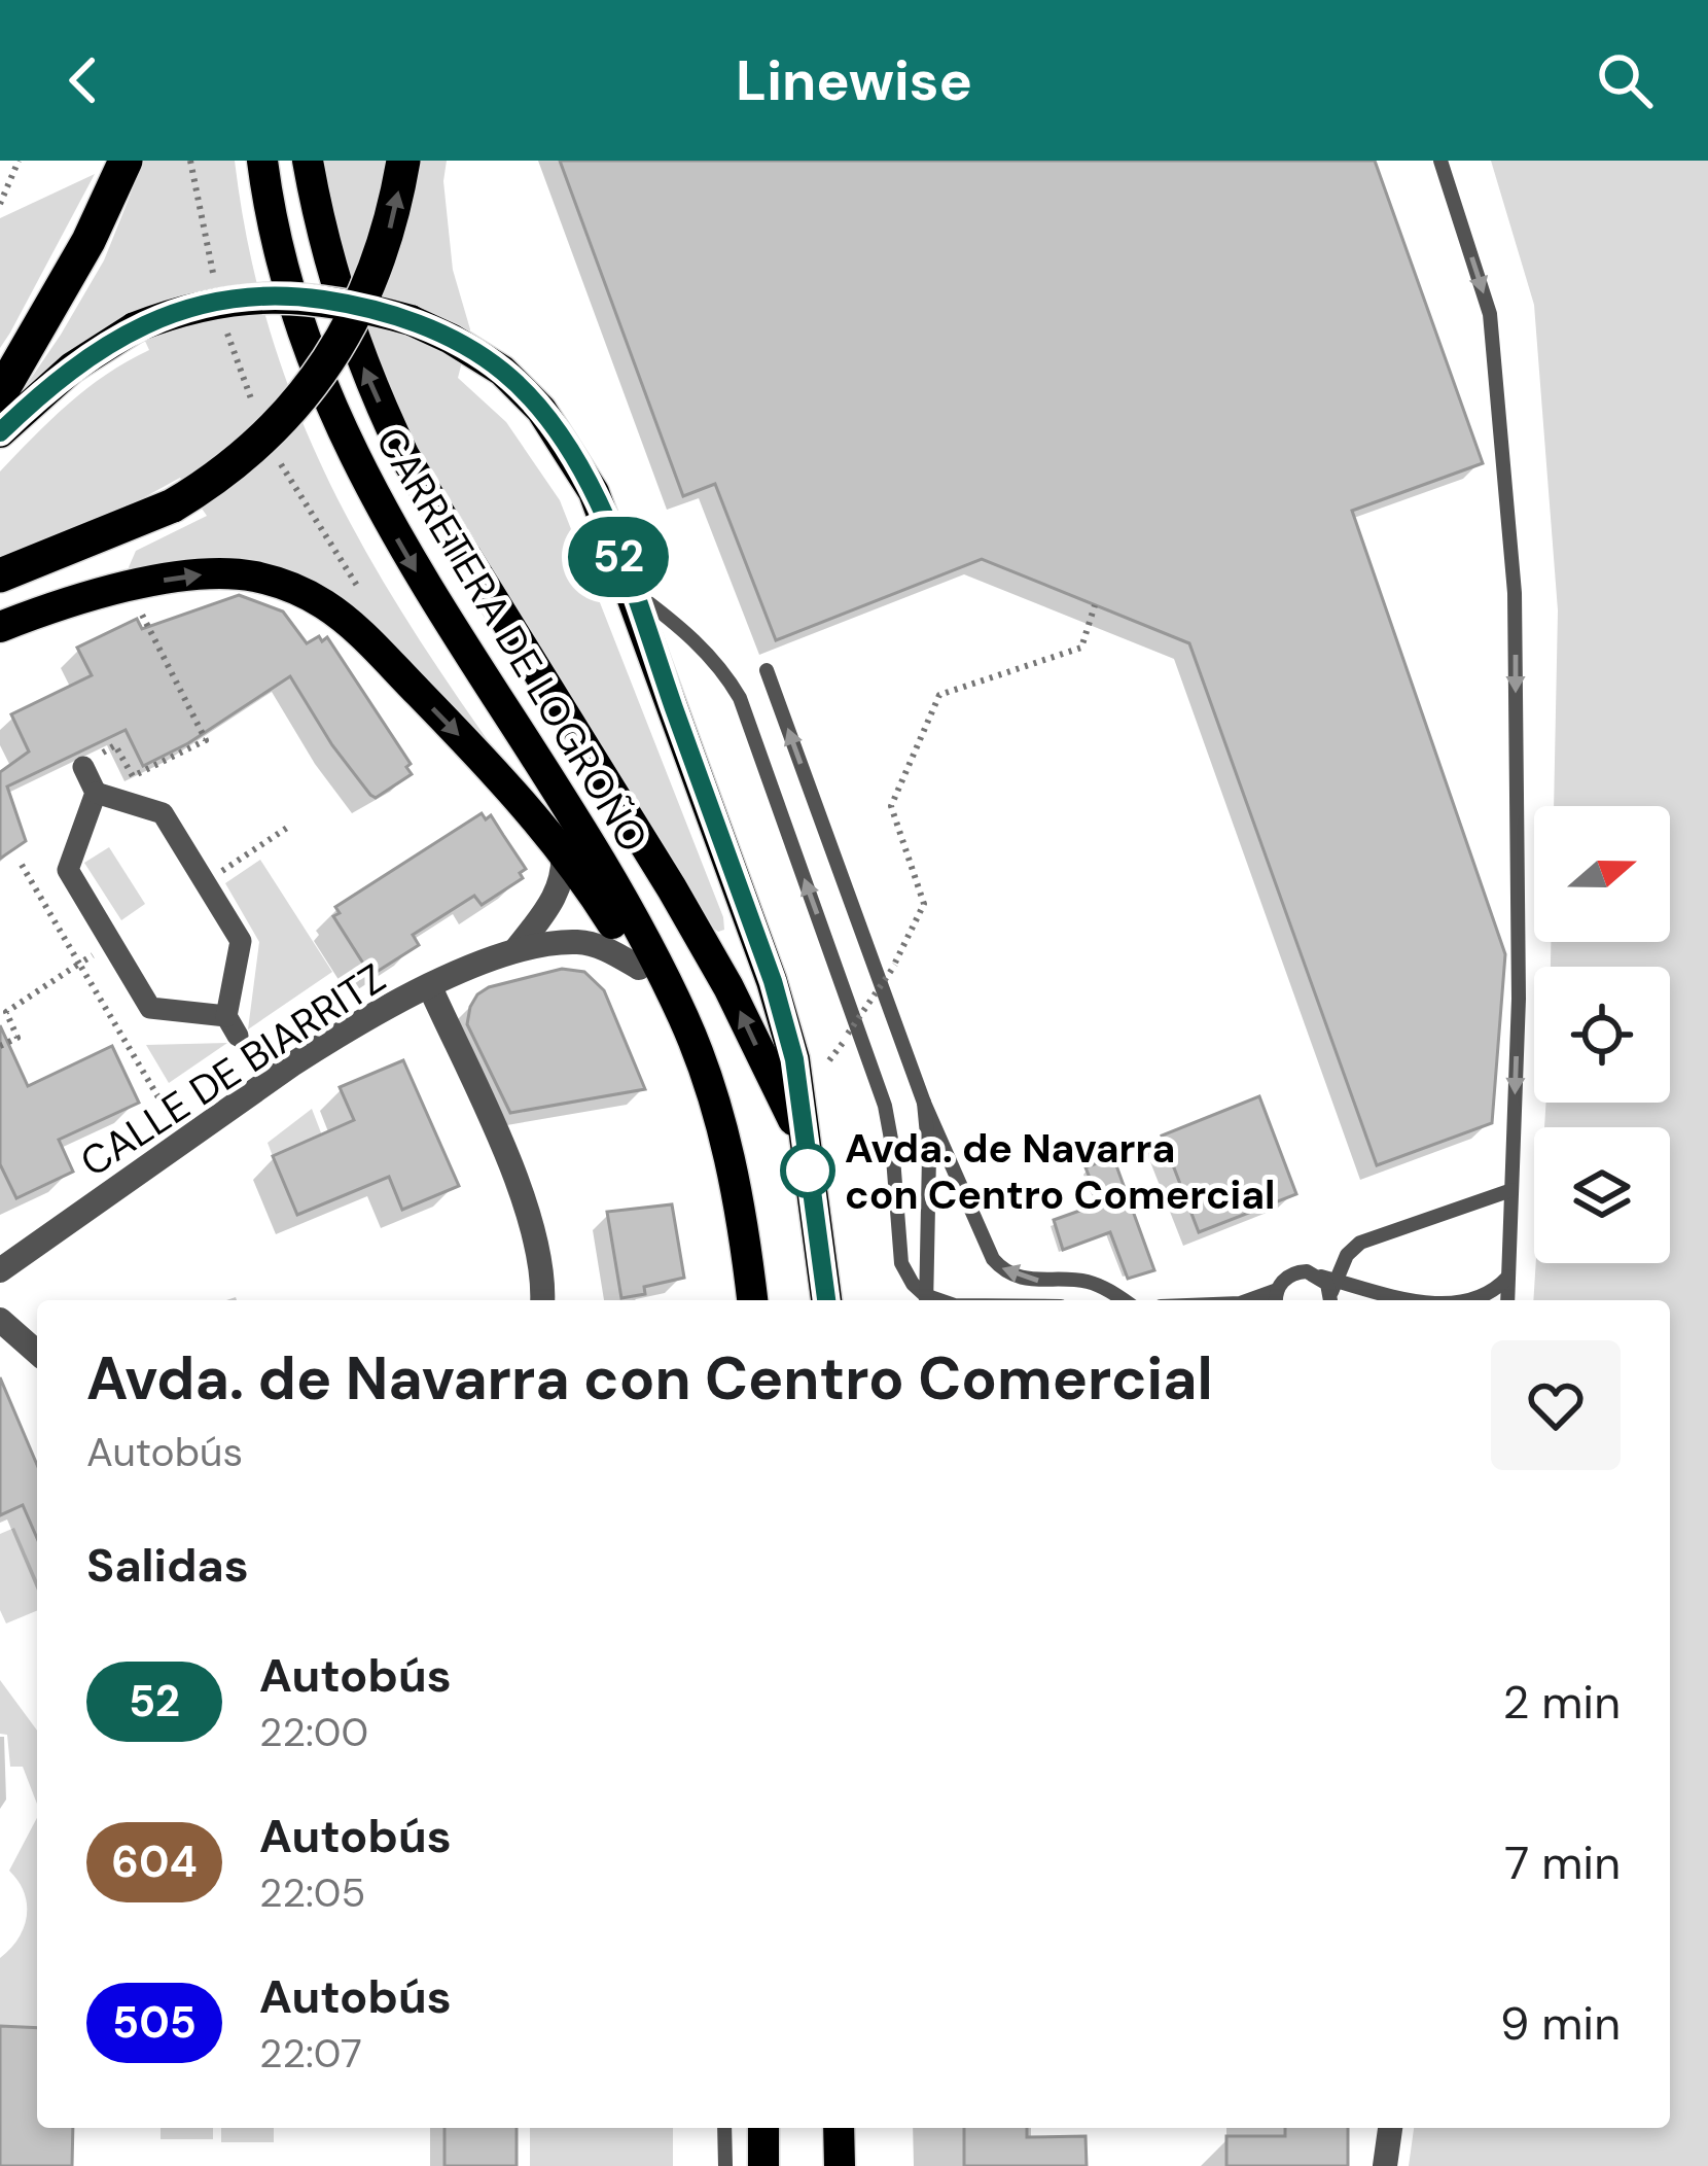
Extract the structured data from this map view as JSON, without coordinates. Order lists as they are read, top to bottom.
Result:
{
  "streets": {
    "main road": ["CARRETERA DE LOGROÑO"],
    "street": ["CALLE DE BIARRITZ"]
  },
  "places": ["Avda. de Navarra con Centro Comercial"],
  "lines": ["bus line 52"],
  "north": "right",
  "page": {
    "header": "Linewise",
    "on_map": "52",
    "heading": [
      ["Avda. de Navarra con Centro Comercial", "Autobús"],
      "Salidas"
    ],
    "list": [
      {
        "mark": "52",
        "name": "Autobús",
        "note": "22:00",
        "value": "2 min"
      },
      {
        "mark": "604",
        "name": "Autobús",
        "note": "22:05",
        "value": "7 min"
      },
      {
        "mark": "505",
        "name": "Autobús",
        "note": "22:07",
        "value": "9 min"
      }
    ]
  }
}
